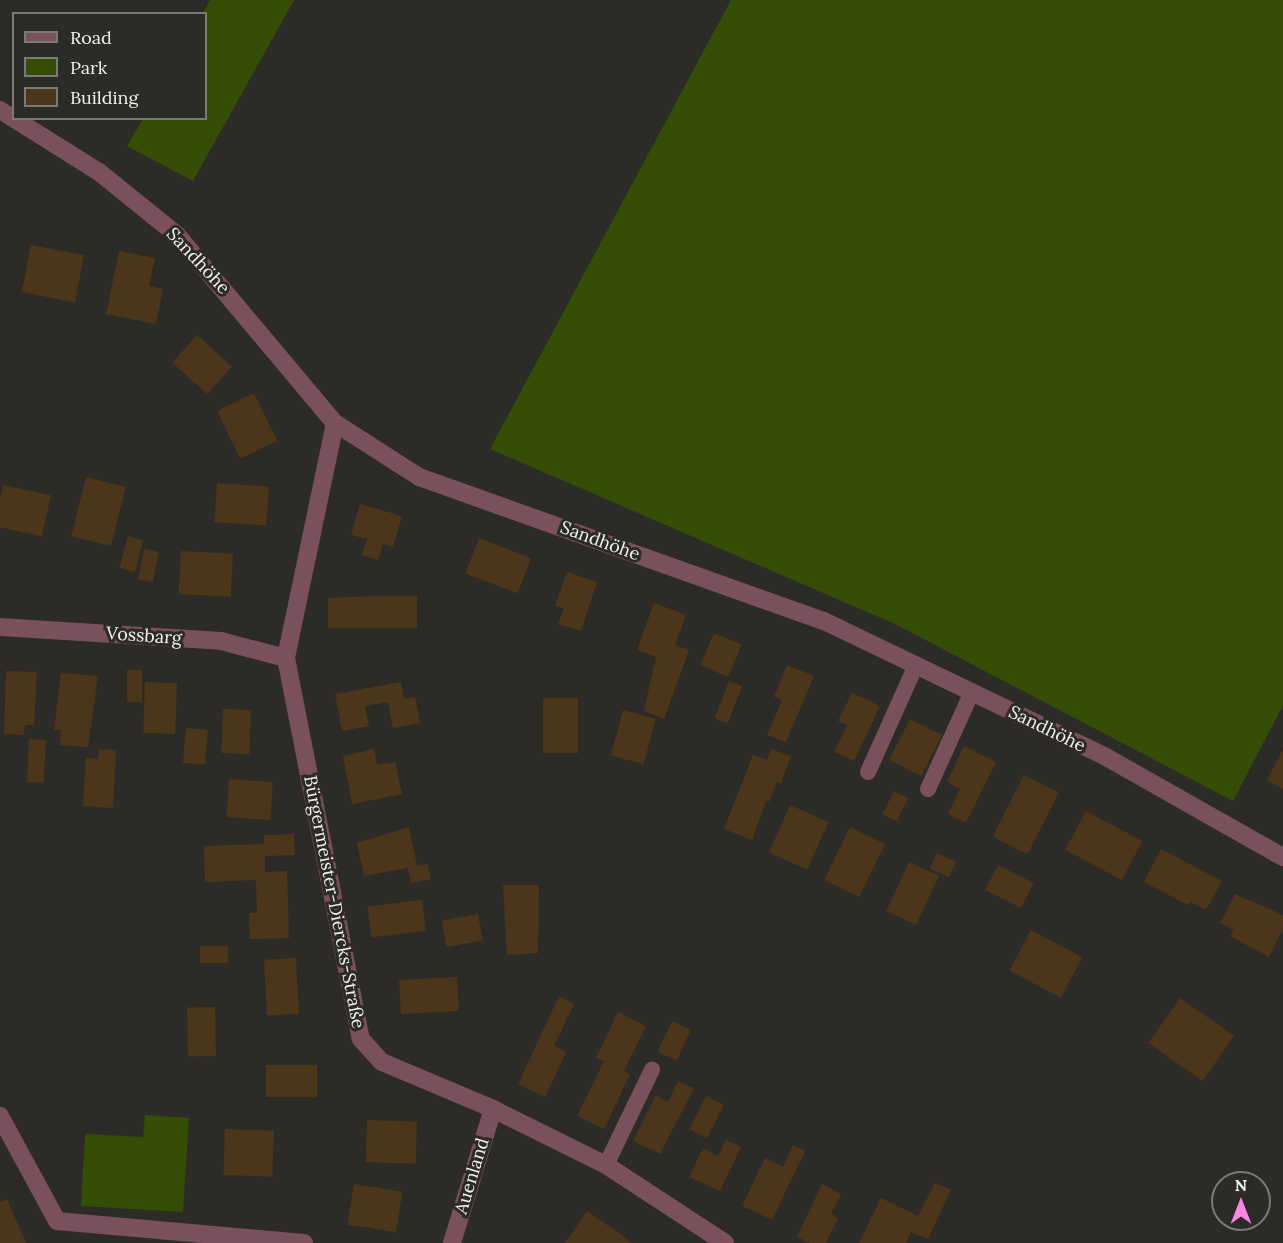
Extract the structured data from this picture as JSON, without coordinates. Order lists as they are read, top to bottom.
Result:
{
  "streets": {
    "street": [
      "Sandhöhe",
      "Vossbarg",
      "Bürgermeister-Diercks-Straße",
      "Auenland"
    ]
  },
  "crossings": [
    ["Sandhöhe", "Bürgermeister-Diercks-Straße"],
    ["Vossbarg", "Bürgermeister-Diercks-Straße"],
    ["Bürgermeister-Diercks-Straße", "Auenland"]
  ],
  "legend": ["Road", "Park", "Building"],
  "north": "top"
}
